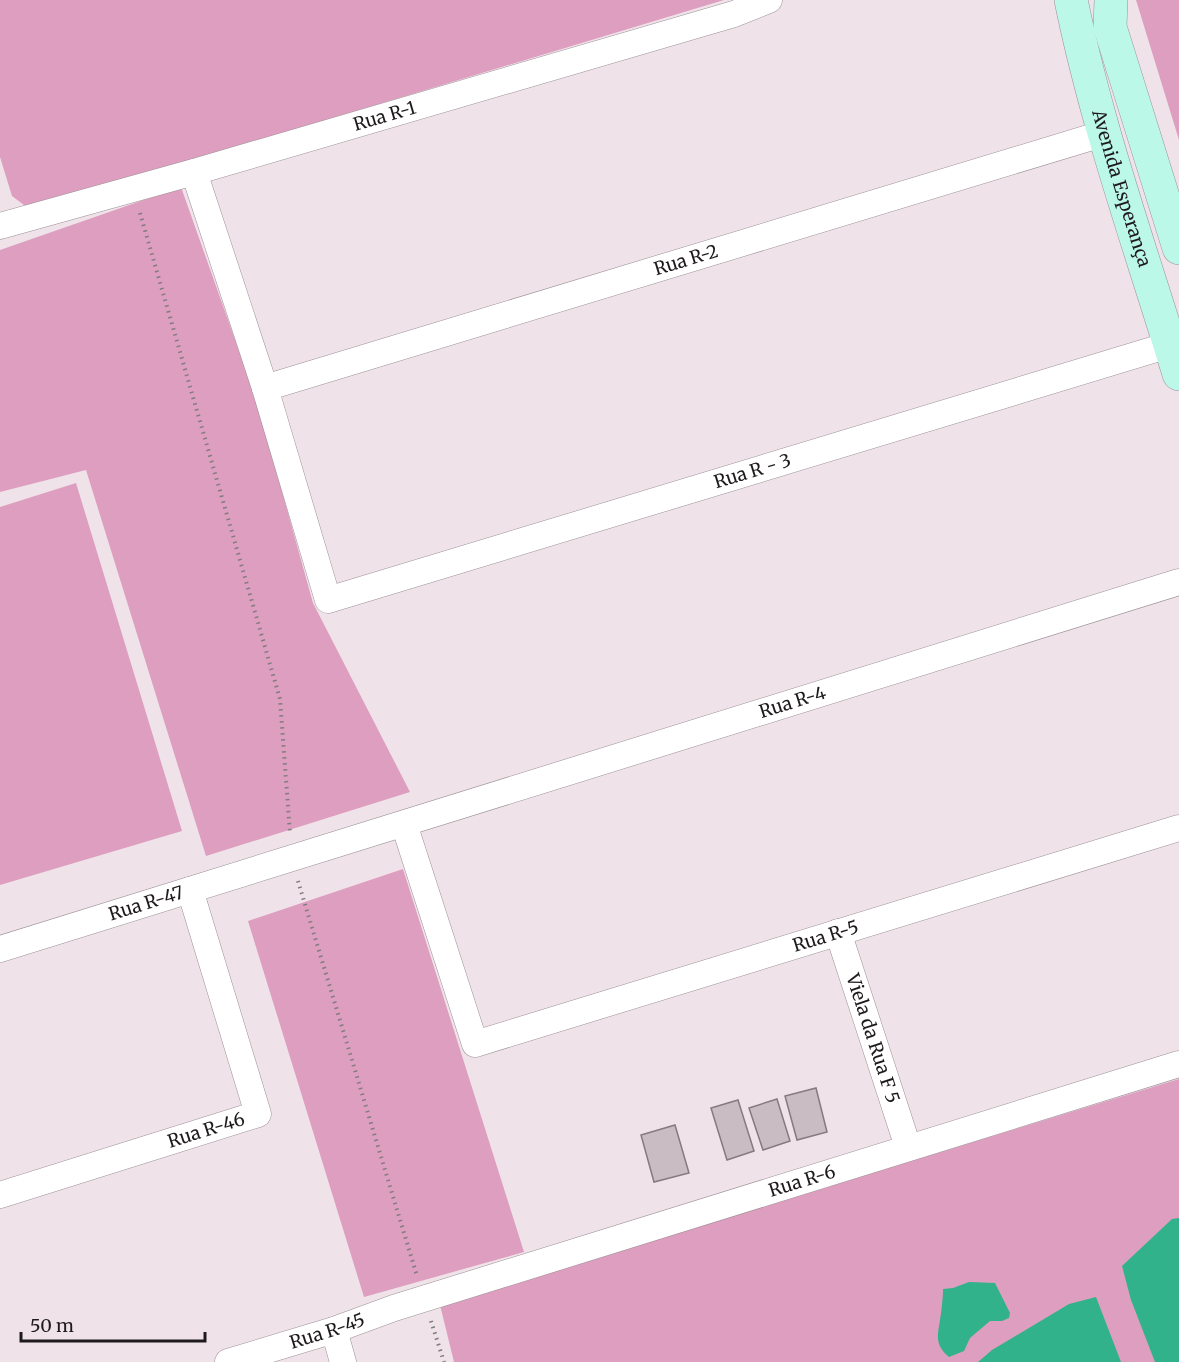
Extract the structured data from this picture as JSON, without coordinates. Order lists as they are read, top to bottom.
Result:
{
  "streets": {
    "main road": ["Avenida Esperança"],
    "street": [
      "Rua R-1",
      "Rua R-2",
      "Rua R - 3",
      "Rua R-4",
      "Rua R-47",
      "Rua R-5",
      "Viela da Rua F 5",
      "Rua R-46",
      "Rua R-6",
      "Rua R-45"
    ]
  },
  "crossings": [
    ["Avenida Esperança", "Rua R-2"],
    ["Avenida Esperança", "Rua R - 3"],
    ["Rua R-2", "Rua R - 3"],
    ["Rua R-4", "Rua R-47"],
    ["Rua R-4", "Rua R-5"],
    ["Rua R-47", "Rua R-46"],
    ["Rua R-5", "Viela da Rua F 5"],
    ["Viela da Rua F 5", "Rua R-6"],
    ["Rua R-6", "Rua R-45"]
  ],
  "scale_bar": "50 m"
}
